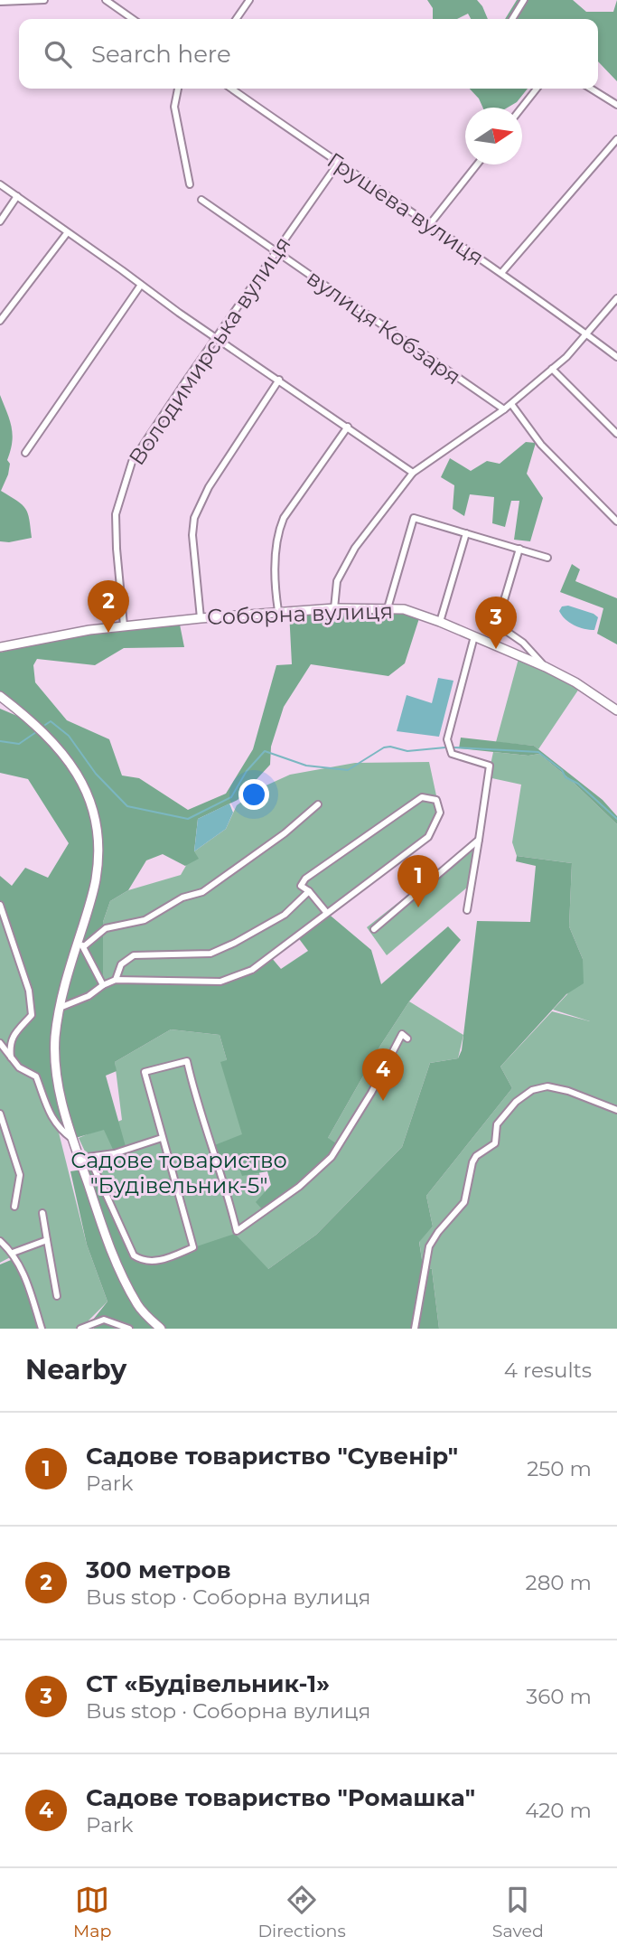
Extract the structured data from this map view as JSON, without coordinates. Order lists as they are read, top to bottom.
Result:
{
  "streets": {
    "main road": ["Соборна вулиця"],
    "street": ["Грушева вулиця", "вулиця Кобзаря", "Володимирська вулиця"]
  },
  "crossings": [
    ["Грушева вулиця", "Володимирська вулиця"],
    ["вулиця Кобзаря", "Володимирська вулиця"],
    ["Володимирська вулиця", "Соборна вулиця"]
  ],
  "parks": ["Садове товариство \"Будівельник-5\""],
  "north": "right",
  "page": {
    "search": "Search here",
    "pins": [
      "2",
      "3",
      "1",
      "4"
    ],
    "heading": ["Nearby", "4 results"],
    "list": [
      {
        "mark": "1",
        "name": "Садове товариство \"Сувенір\"",
        "note": "Park",
        "value": "250 m"
      },
      {
        "mark": "2",
        "name": "300 метров",
        "note": "Bus stop · Соборна вулиця",
        "value": "280 m"
      },
      {
        "mark": "3",
        "name": "СТ «Будівельник-1»",
        "note": "Bus stop · Соборна вулиця",
        "value": "360 m"
      },
      {
        "mark": "4",
        "name": "Садове товариство \"Ромашка\"",
        "note": "Park",
        "value": "420 m"
      }
    ],
    "nav": ["Map", "Directions", "Saved"]
  }
}
